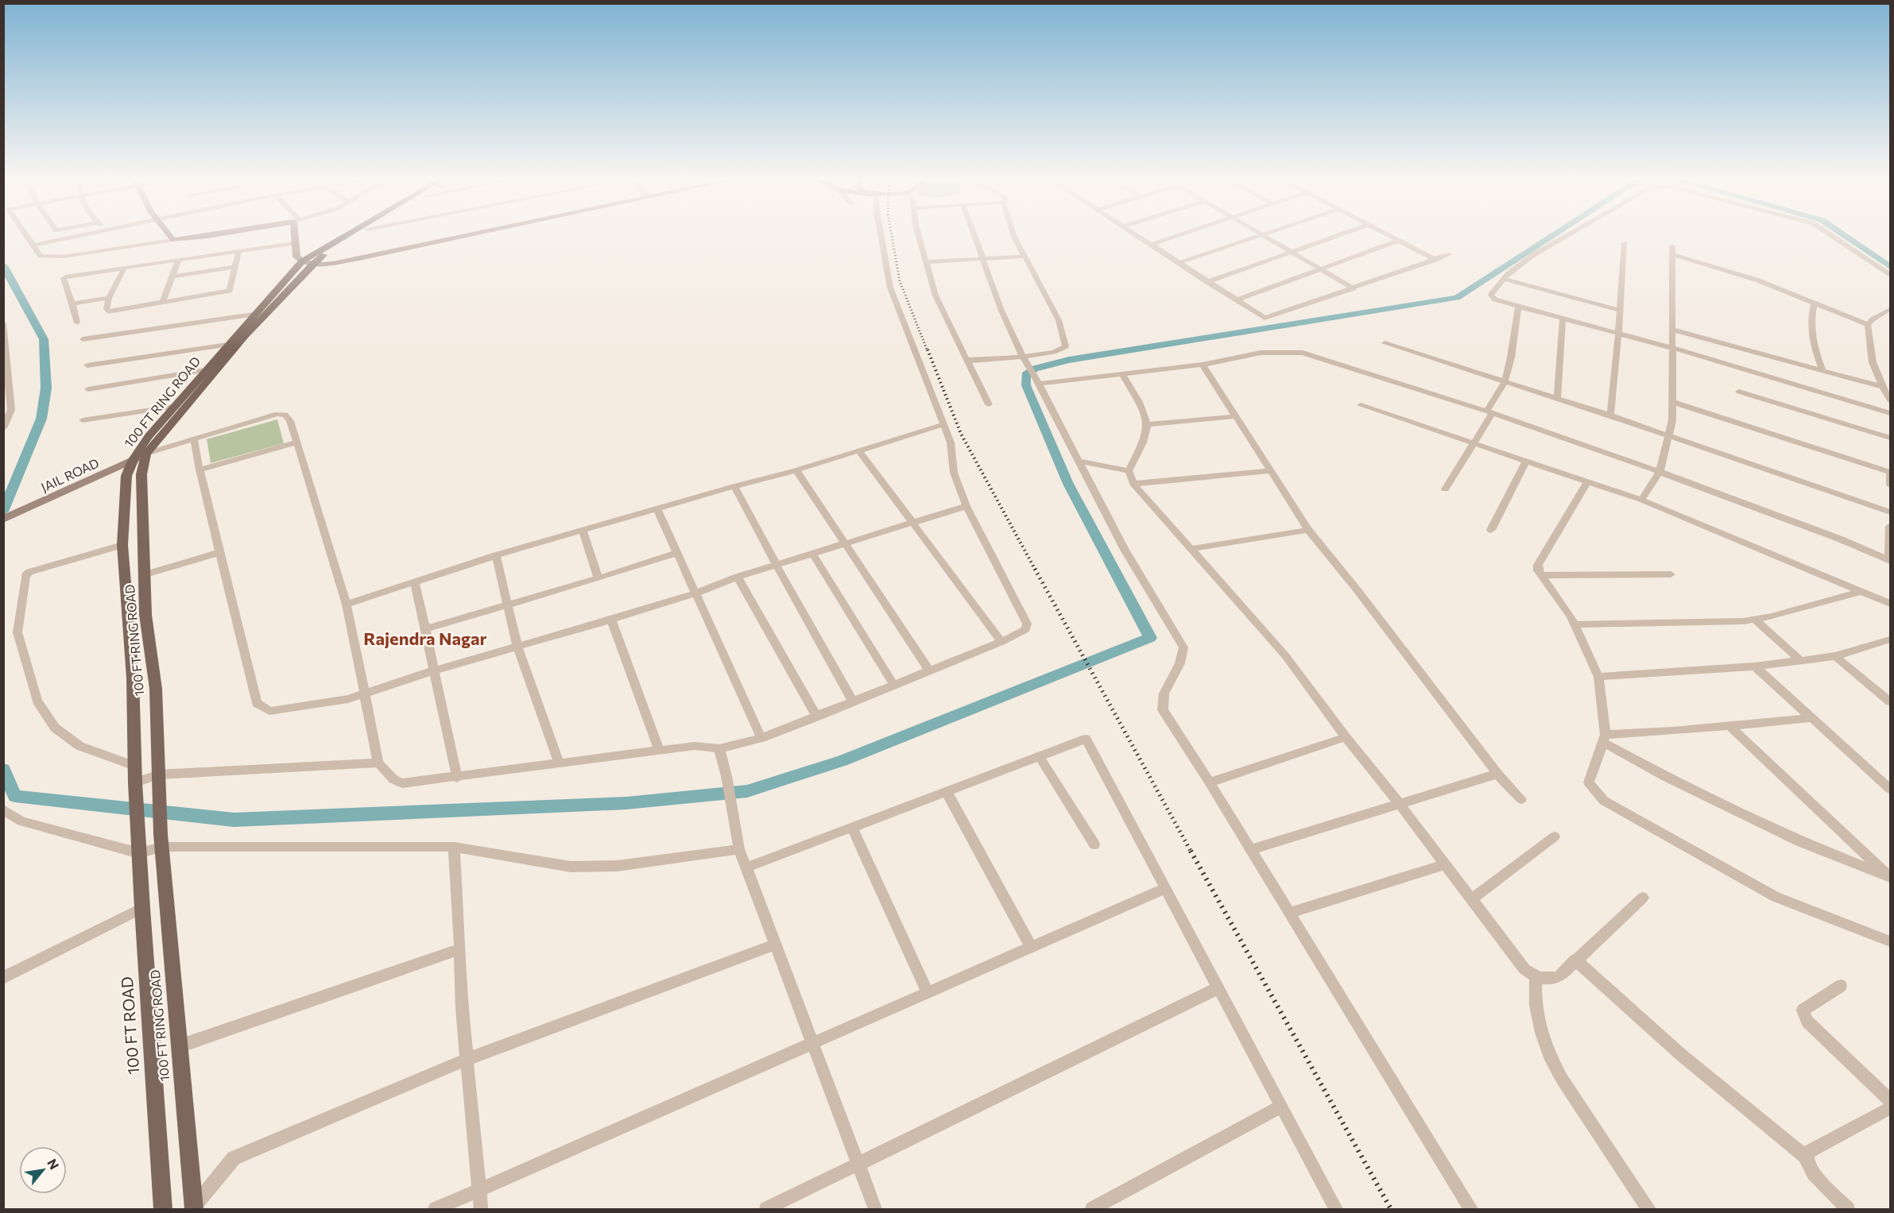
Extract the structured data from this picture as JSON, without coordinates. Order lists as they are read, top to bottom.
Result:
{
  "streets": {
    "main road": ["100 FT RING ROAD", "100 FT ROAD"],
    "street": ["JAIL ROAD"]
  },
  "crossings": [
    ["100 FT RING ROAD", "JAIL ROAD"],
    ["100 FT RING ROAD", "100 FT ROAD"]
  ],
  "districts": ["Rajendra Nagar"],
  "north": "top right"
}
